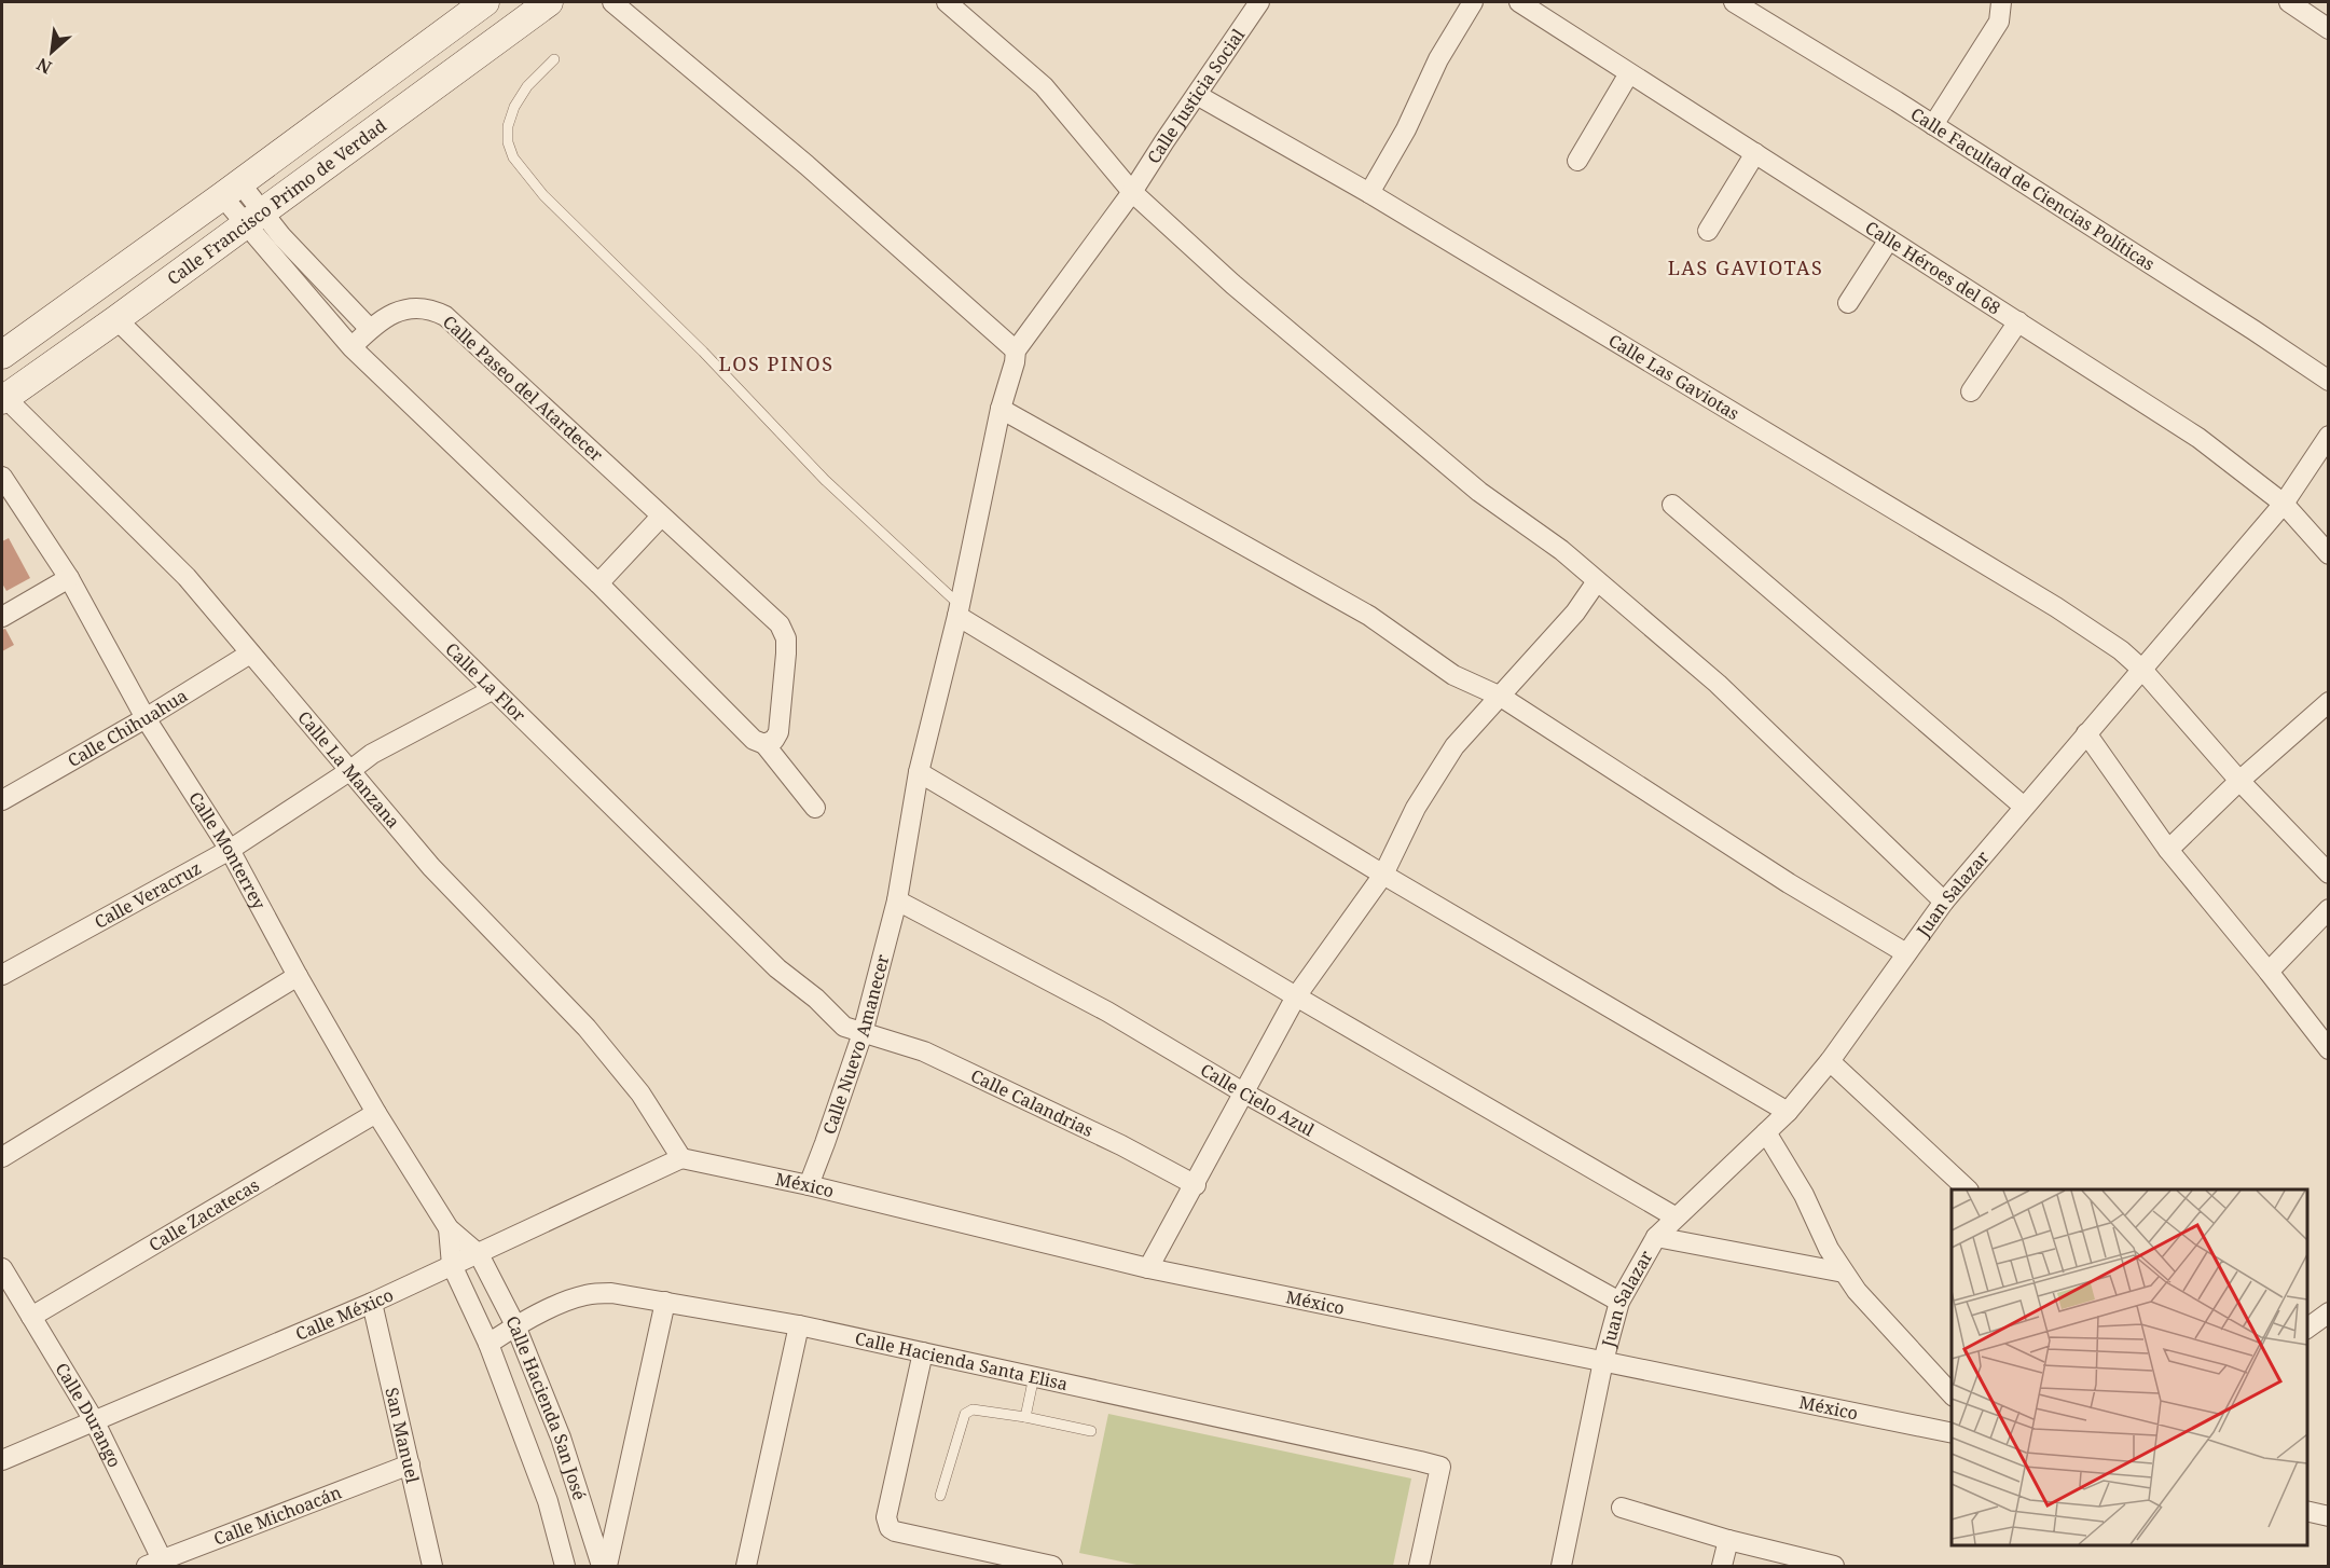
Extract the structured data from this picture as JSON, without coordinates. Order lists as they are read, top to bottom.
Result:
{
  "streets": {
    "main road": ["Calle Francisco Primo de Verdad"],
    "street": [
      "Calle Justicia Social",
      "Calle Facultad de Ciencias Políticas",
      "Calle Héroes del 68",
      "Calle Las Gaviotas",
      "Calle Paseo del Atardecer",
      "Calle La Flor",
      "Calle Chihuahua",
      "Calle La Manzana",
      "Calle Monterrey",
      "Juan Salazar",
      "Calle Veracruz",
      "Calle Nuevo Amanecer",
      "Calle Cielo Azul",
      "Calle Calandrias",
      "México",
      "Calle Zacatecas",
      "Calle México",
      "Calle Hacienda Santa Elisa",
      "Calle Hacienda San José",
      "Calle Durango",
      "San Manuel",
      "Calle Michoacán"
    ]
  },
  "crossings": [
    ["Calle Justicia Social", "Calle Las Gaviotas"],
    ["Calle Justicia Social", "Calle Nuevo Amanecer"],
    ["Calle Francisco Primo de Verdad", "Calle La Flor"],
    ["Calle Francisco Primo de Verdad", "Calle La Manzana"],
    ["Calle Héroes del 68", "Juan Salazar"],
    ["Calle Las Gaviotas", "Juan Salazar"],
    ["Calle La Flor", "Calle Veracruz"],
    ["Calle La Flor", "Calle Nuevo Amanecer"],
    ["Calle La Flor", "Calle Calandrias"],
    ["Calle Chihuahua", "Calle La Manzana"],
    ["Calle Chihuahua", "Calle Monterrey"],
    ["Calle La Manzana", "Calle Veracruz"],
    ["Calle La Manzana", "México"],
    ["Calle La Manzana", "Calle México"],
    ["Calle Monterrey", "Calle Veracruz"],
    ["Calle Monterrey", "Calle Zacatecas"],
    ["Calle Monterrey", "Calle México"],
    ["Calle Monterrey", "Calle Hacienda San José"],
    ["Juan Salazar", "Calle Cielo Azul"],
    ["Juan Salazar", "México"],
    ["Calle Nuevo Amanecer", "Calle Cielo Azul"],
    ["Calle Nuevo Amanecer", "Calle Calandrias"],
    ["Calle Nuevo Amanecer", "México"],
    ["México", "Calle México"],
    ["Calle Zacatecas", "Calle Durango"],
    ["Calle México", "Calle Hacienda San José"],
    ["Calle México", "Calle Durango"],
    ["Calle México", "San Manuel"],
    ["Calle Hacienda Santa Elisa", "Calle Hacienda San José"],
    ["Calle Durango", "Calle Michoacán"],
    ["San Manuel", "Calle Michoacán"]
  ],
  "districts": ["LAS GAVIOTAS", "LOS PINOS"],
  "north": "bottom left"
}
